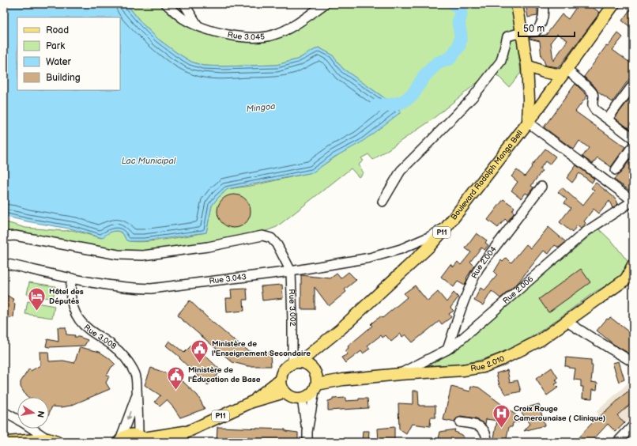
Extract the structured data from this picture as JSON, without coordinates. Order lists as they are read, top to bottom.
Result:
{
  "streets": {
    "main road": ["Boulevard Rodolph Manga Bell", "P11", "Rue 2.010"],
    "street": [
      "Rue 3.045",
      "Rue 2.004",
      "Rue 3.043",
      "Rue 2.006",
      "Rue 3.002",
      "Rue 3.008"
    ]
  },
  "crossings": [
    ["Boulevard Rodolph Manga Bell", "P11"],
    ["Boulevard Rodolph Manga Bell", "Rue 3.043"],
    ["Boulevard Rodolph Manga Bell", "Rue 3.002"],
    ["Boulevard Rodolph Manga Bell", "Rue 2.010"],
    ["P11", "Rue 3.002"],
    ["P11", "Rue 3.008"],
    ["P11", "Rue 2.010"],
    ["Rue 2.004", "Rue 2.006"],
    ["Rue 3.043", "Rue 3.002"],
    ["Rue 3.043", "Rue 3.008"],
    ["Rue 2.006", "Rue 2.010"],
    ["Rue 3.002", "Rue 2.010"]
  ],
  "water": ["Mingoa", "Lac Municipal"],
  "places": {
    "hotel": ["Hôtel des Députés"],
    "public building": ["Ministère de l'Enseignement Secondaire", "Ministère de l'Éducation de Base"],
    "hospital": ["Croix Rouge Camerounaise ( Clinique)"]
  },
  "legend": [
    "Road",
    "Park",
    "Water",
    "Building"
  ],
  "scale_bar": "50 m",
  "north": "right"
}
